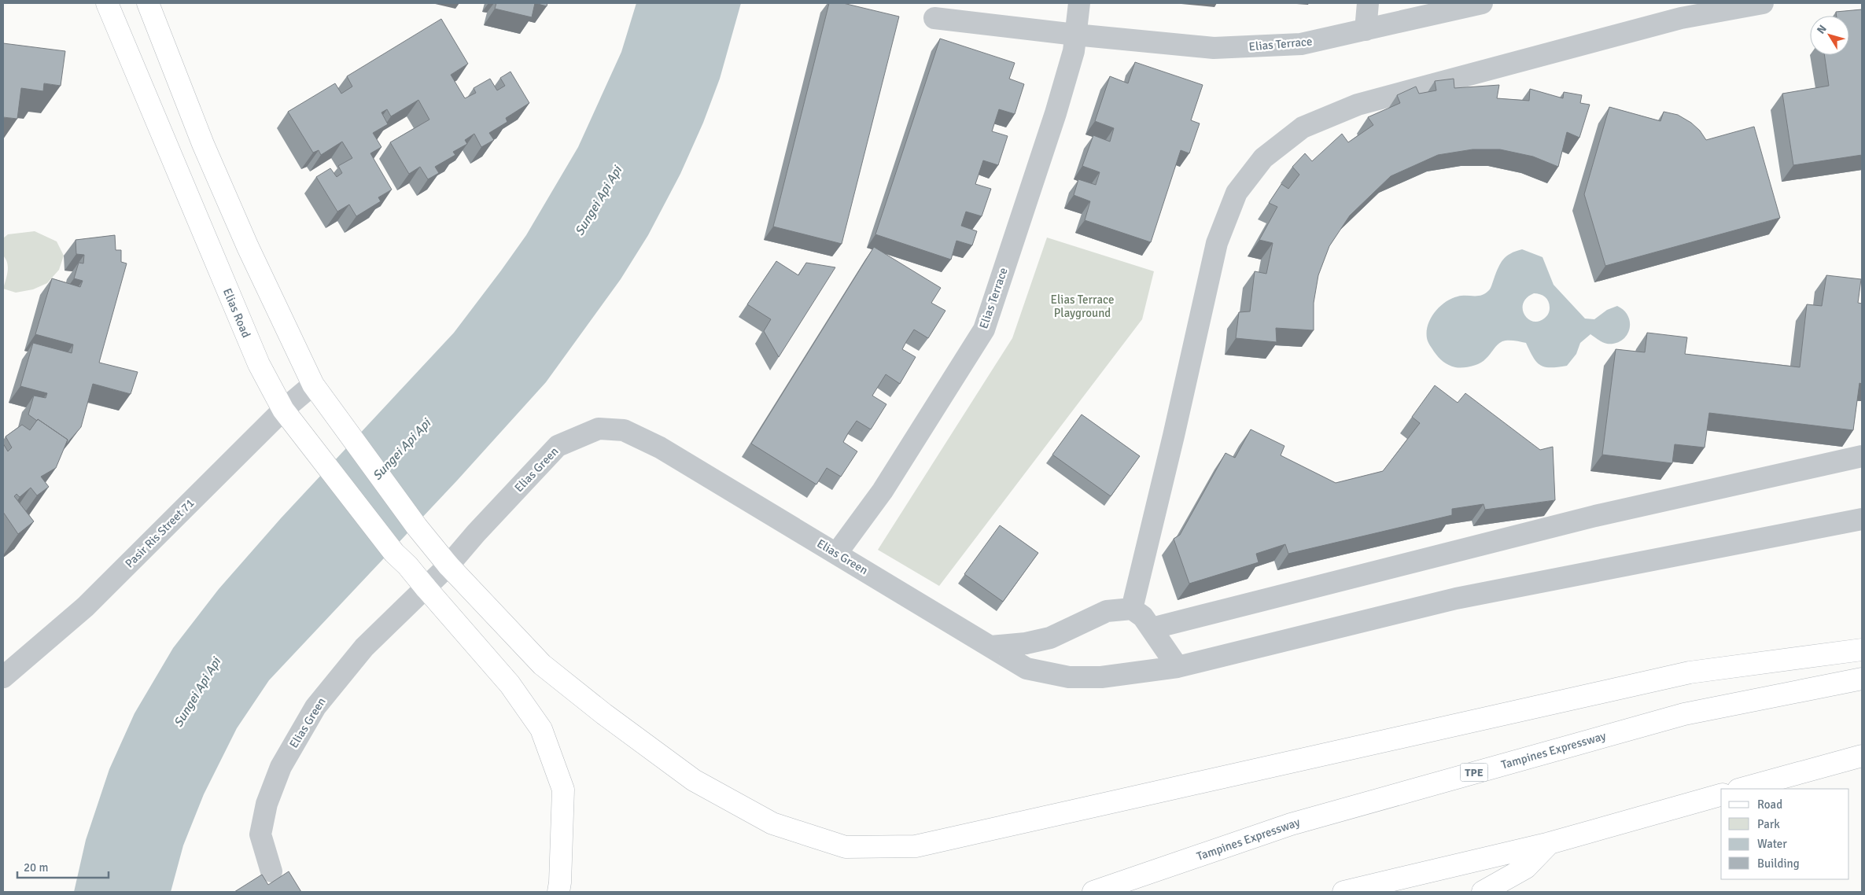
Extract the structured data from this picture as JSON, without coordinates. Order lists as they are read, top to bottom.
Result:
{
  "streets": {
    "main road": ["Elias Road", "Tampines Expressway", "TPE"],
    "street": ["Elias Terrace", "Elias Green", "Pasir Ris Street 71"]
  },
  "crossings": [
    ["Elias Terrace", "Elias Green"],
    ["Elias Road", "Elias Green"],
    ["Elias Road", "Pasir Ris Street 71"]
  ],
  "water": ["Sungei Api Api"],
  "parks": ["Elias Terrace Playground"],
  "legend": [
    "Road",
    "Park",
    "Water",
    "Building"
  ],
  "scale_bar": "20 m",
  "north": "top left"
}
